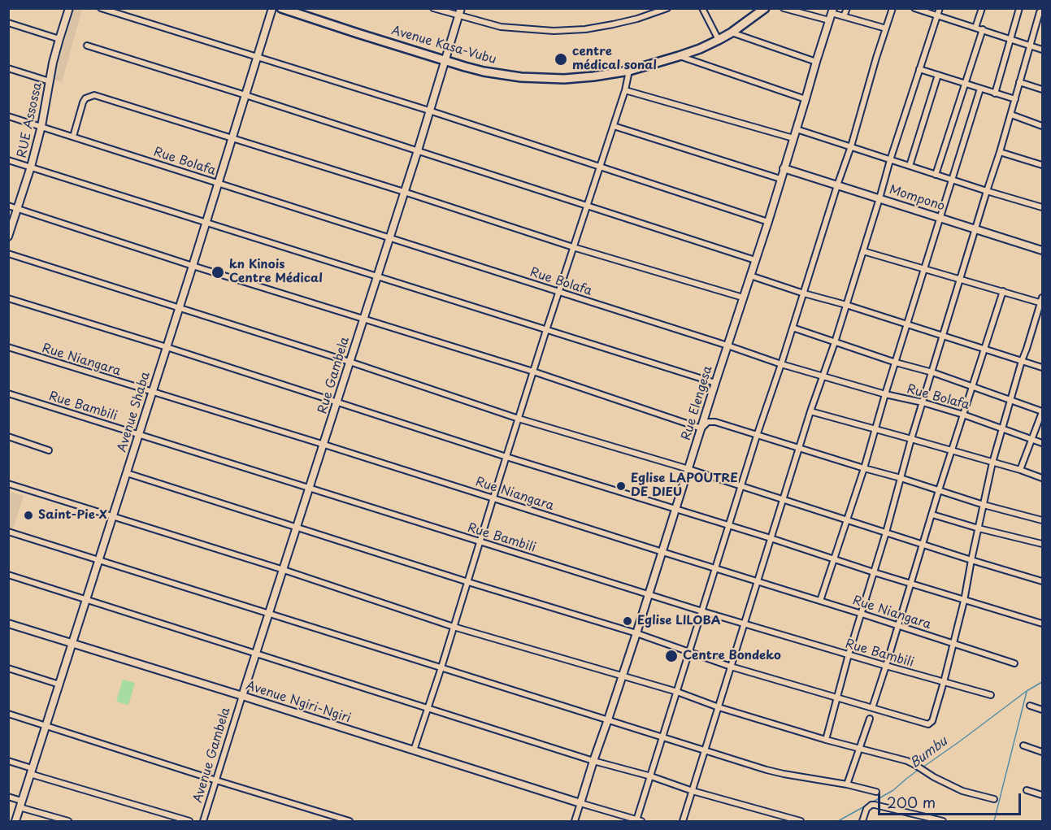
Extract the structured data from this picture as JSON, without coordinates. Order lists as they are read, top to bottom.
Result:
{
  "streets": {
    "main road": ["Avenue Kasa-Vubu"],
    "street": [
      "RUE Assossa",
      "Rue Bolafa",
      "Mompono",
      "Rue Niangara",
      "Rue Gambela",
      "Rue Elengesa",
      "Rue Bambili",
      "Avenue Shaba",
      "Avenue Ngiri-Ngiri",
      "Avenue Gambela"
    ]
  },
  "crossings": [
    ["Avenue Kasa-Vubu", "Rue Gambela"],
    ["RUE Assossa", "Rue Bolafa"],
    ["Rue Bolafa", "Rue Gambela"],
    ["Rue Bolafa", "Rue Elengesa"],
    ["Rue Bolafa", "Avenue Shaba"],
    ["Mompono", "Rue Elengesa"],
    ["Rue Niangara", "Rue Gambela"],
    ["Rue Niangara", "Rue Elengesa"],
    ["Rue Niangara", "Avenue Shaba"],
    ["Rue Gambela", "Rue Bambili"],
    ["Rue Gambela", "Avenue Ngiri-Ngiri"],
    ["Rue Gambela", "Avenue Gambela"],
    ["Rue Elengesa", "Rue Bambili"],
    ["Rue Elengesa", "Avenue Ngiri-Ngiri"],
    ["Rue Bambili", "Avenue Shaba"],
    ["Avenue Shaba", "Avenue Ngiri-Ngiri"],
    ["Avenue Ngiri-Ngiri", "Avenue Gambela"]
  ],
  "water": ["Bumbu"],
  "places": [
    "centre médical sonal",
    "kn Kinois Centre Médical",
    "Eglise LAPOUTRE DE DIEU",
    "Saint-Pie X",
    "Eglise LILOBA",
    "Centre Bondeko"
  ],
  "scale_bar": "200 m"
}
